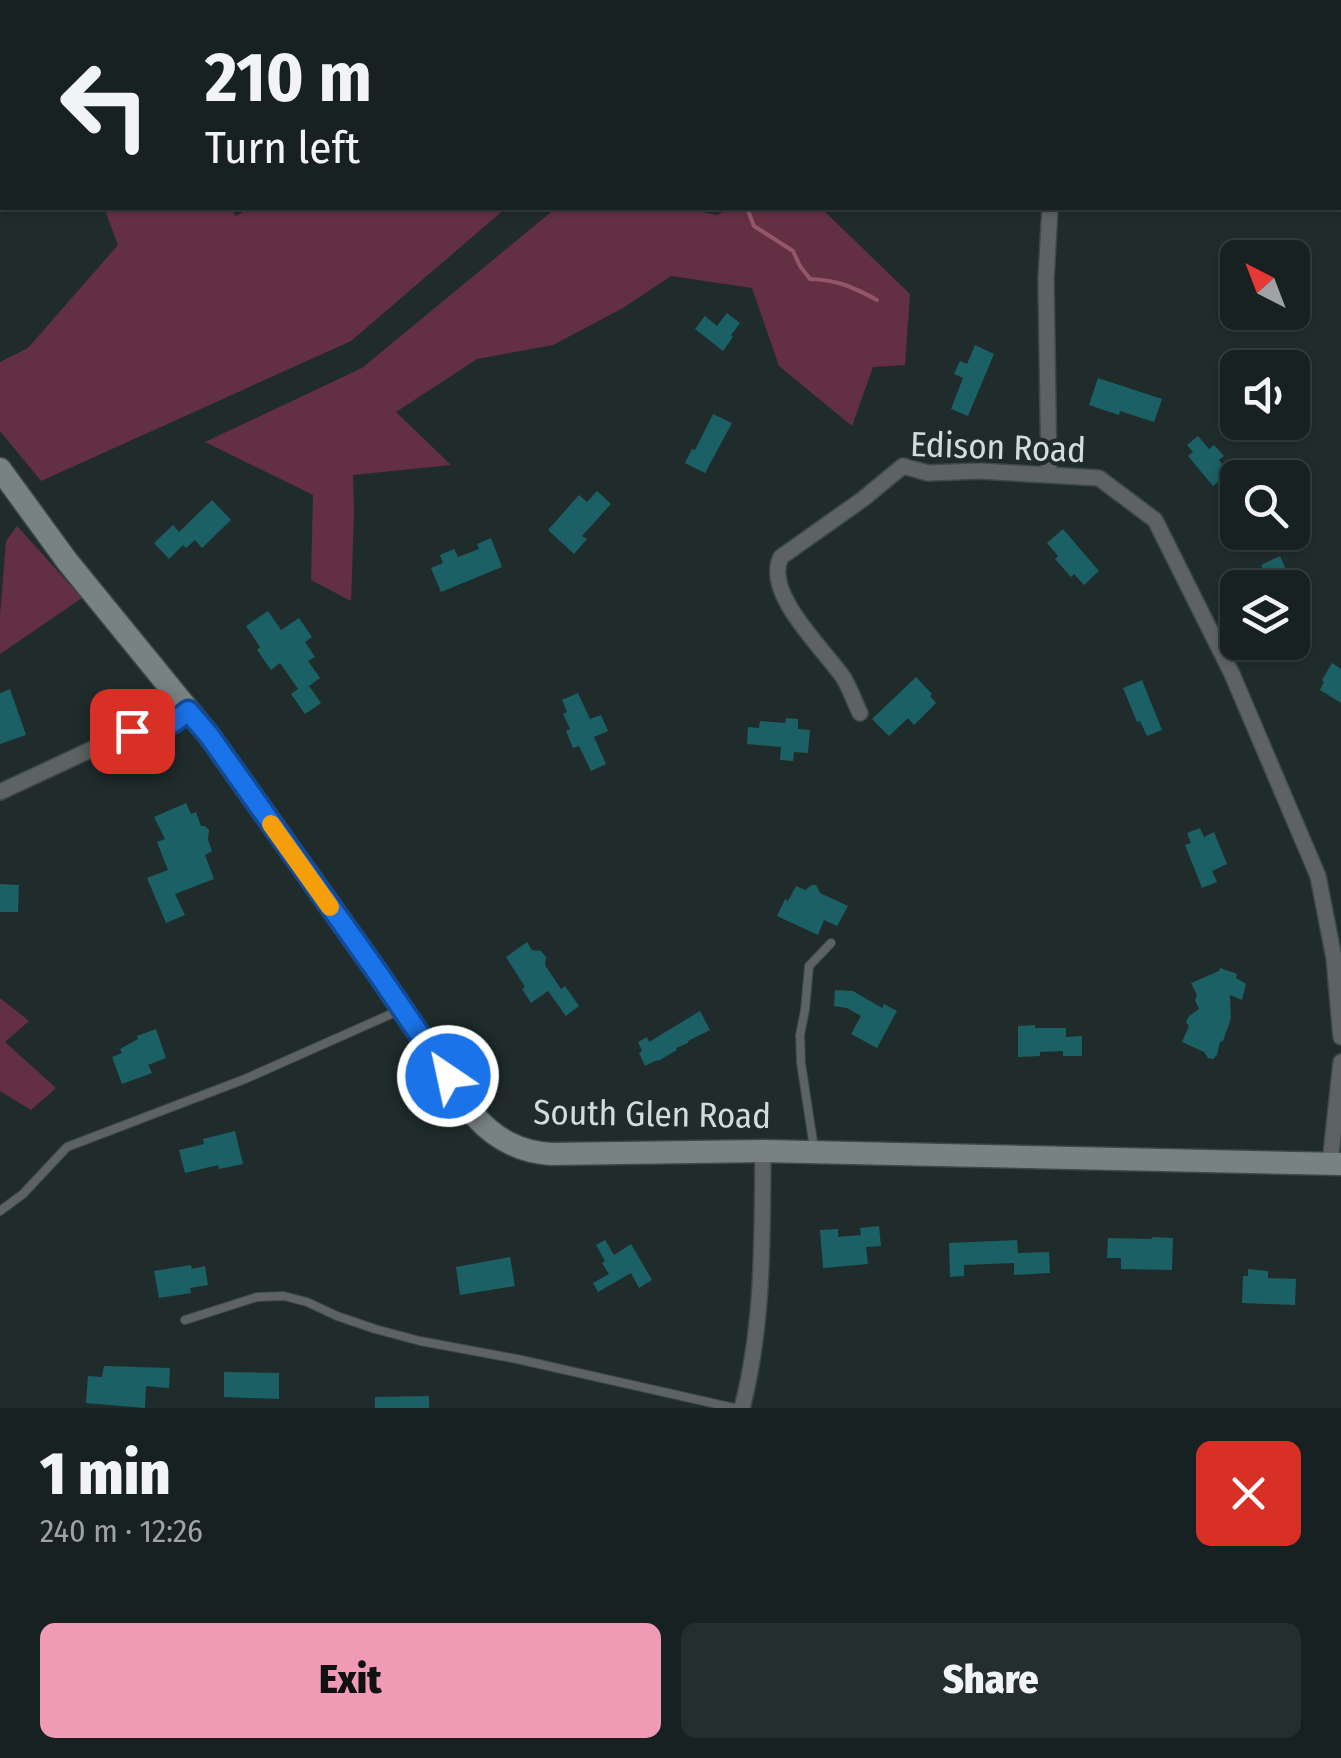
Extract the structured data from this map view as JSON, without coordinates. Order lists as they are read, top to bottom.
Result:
{
  "streets": {
    "main road": ["South Glen Road"],
    "street": ["Edison Road"]
  },
  "north": "top left",
  "page": {
    "turn": ["210 m", "Turn left"],
    "heading": ["1 min", "240 m · 12:26"],
    "buttons": ["Exit", "Share"]
  }
}
